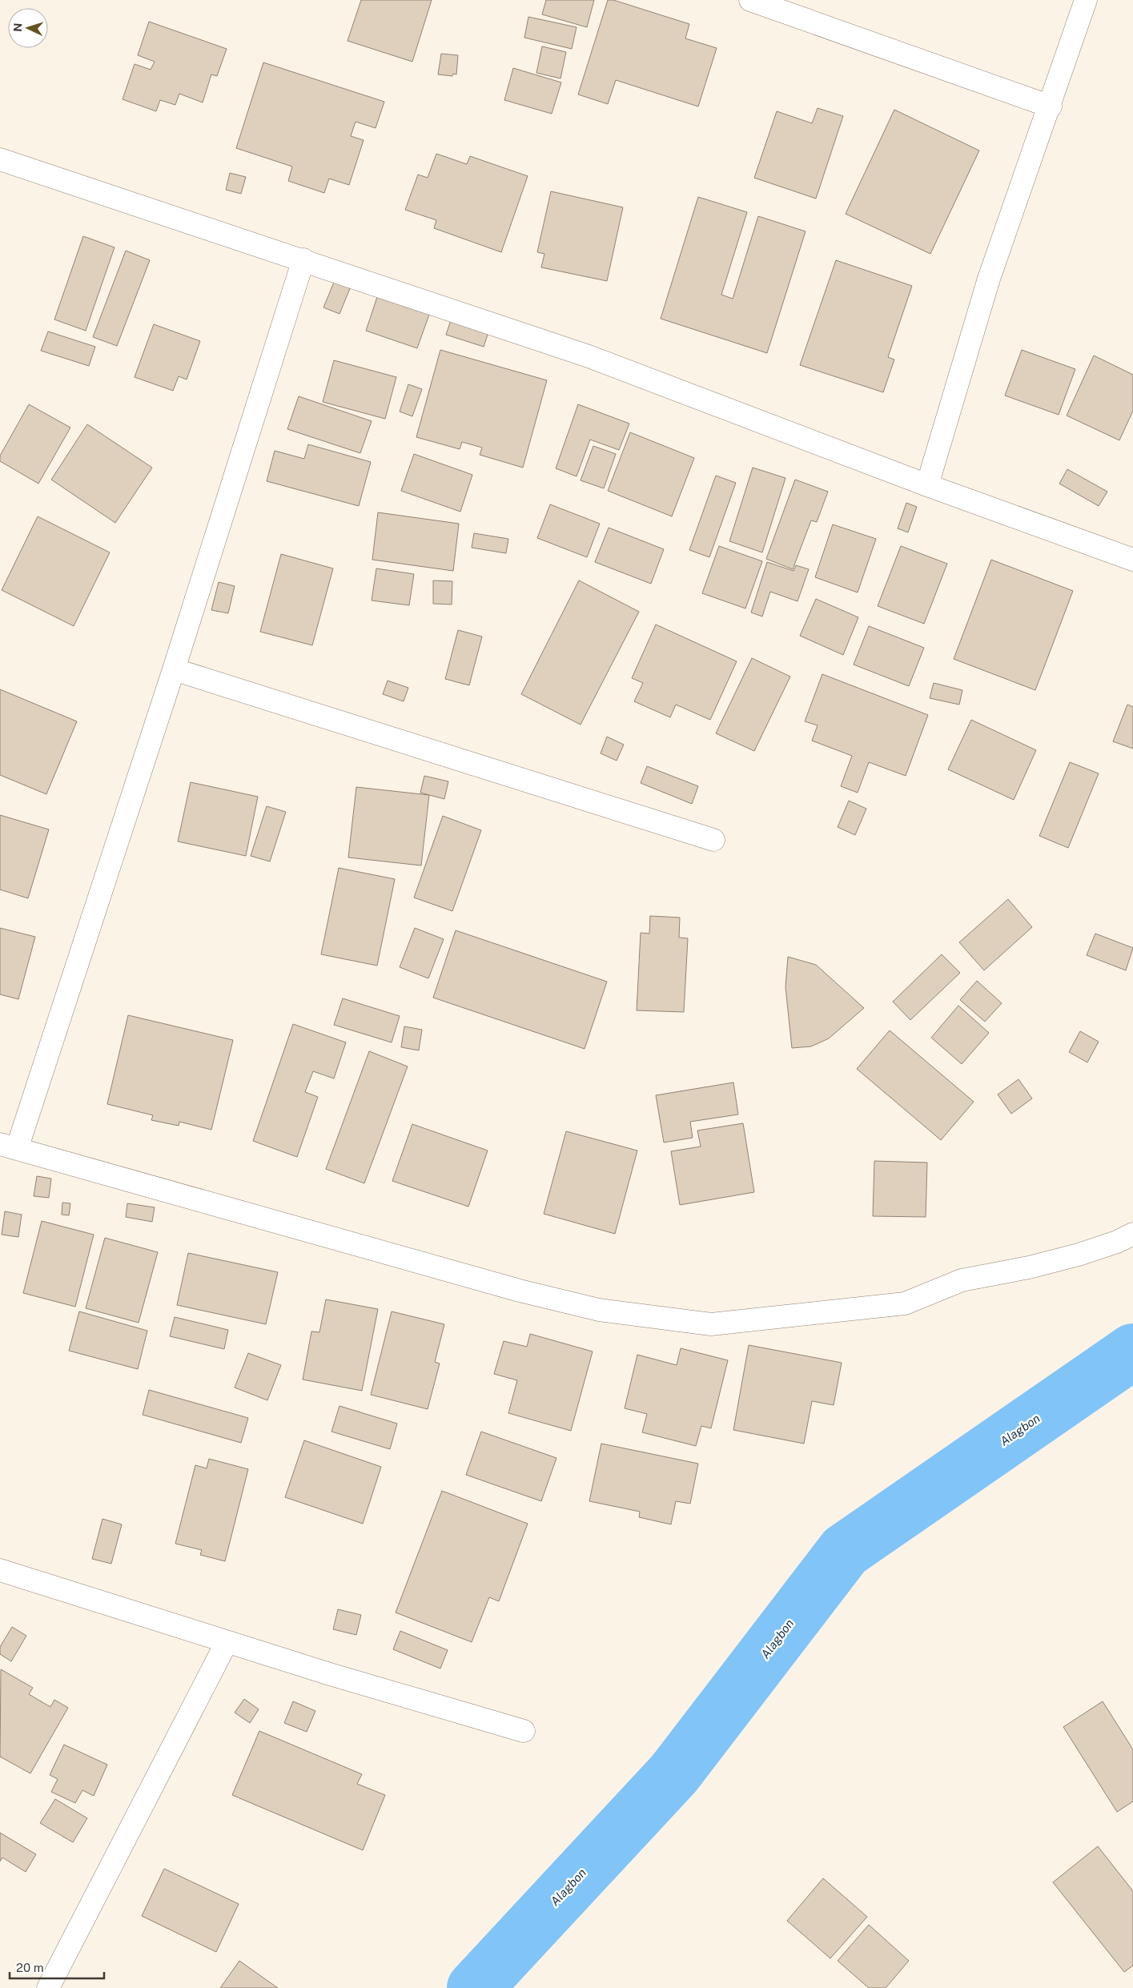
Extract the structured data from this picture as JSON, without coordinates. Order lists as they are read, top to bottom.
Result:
{
  "water": ["Alagbon"],
  "scale_bar": "20 m",
  "north": "left"
}
